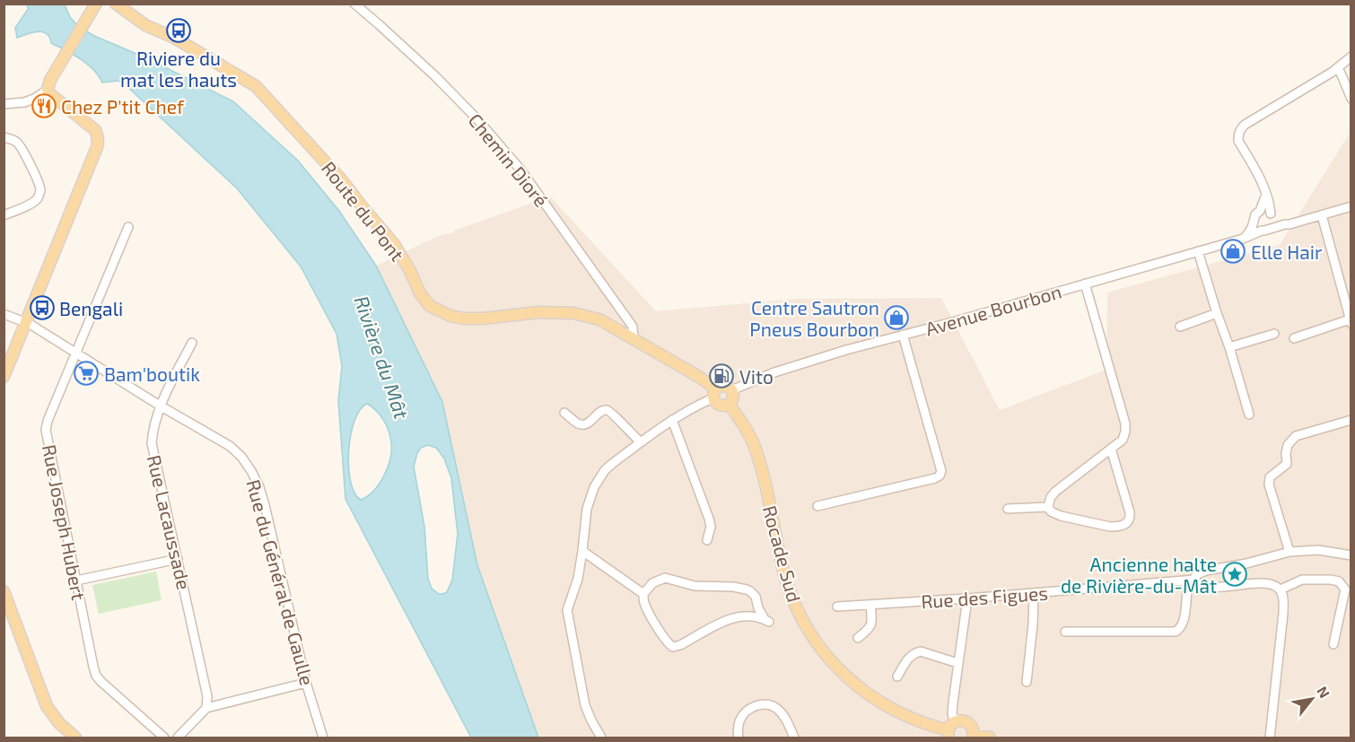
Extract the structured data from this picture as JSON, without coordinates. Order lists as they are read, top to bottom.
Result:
{
  "streets": {
    "main road": ["Route du Pont", "Rocade Sud"],
    "street": [
      "Chemin Dioré",
      "Avenue Bourbon",
      "Rue Joseph Hubert",
      "Rue Lacaussade",
      "Rue du Général de Gaulle",
      "Rue des Figues"
    ]
  },
  "crossings": [
    ["Chemin Dioré", "Route du Pont"],
    ["Route du Pont", "Avenue Bourbon"],
    ["Route du Pont", "Rocade Sud"],
    ["Avenue Bourbon", "Rocade Sud"],
    ["Rue Joseph Hubert", "Rue du Général de Gaulle"],
    ["Rue Lacaussade", "Rue du Général de Gaulle"]
  ],
  "water": ["Rivière du Mât"],
  "places": {
    "bus stop": ["Riviere du mat les hauts", "Bengali"],
    "restaurant": ["Chez P'tit Chef"],
    "shop": ["Elle Hair", "Centre Sautron Pneus Bourbon"],
    "supermarket": ["Bam'boutik"],
    "fuel station": ["Vito"],
    "place": ["Ancienne halte de Rivière-du-Mât"]
  },
  "north": "top right"
}
